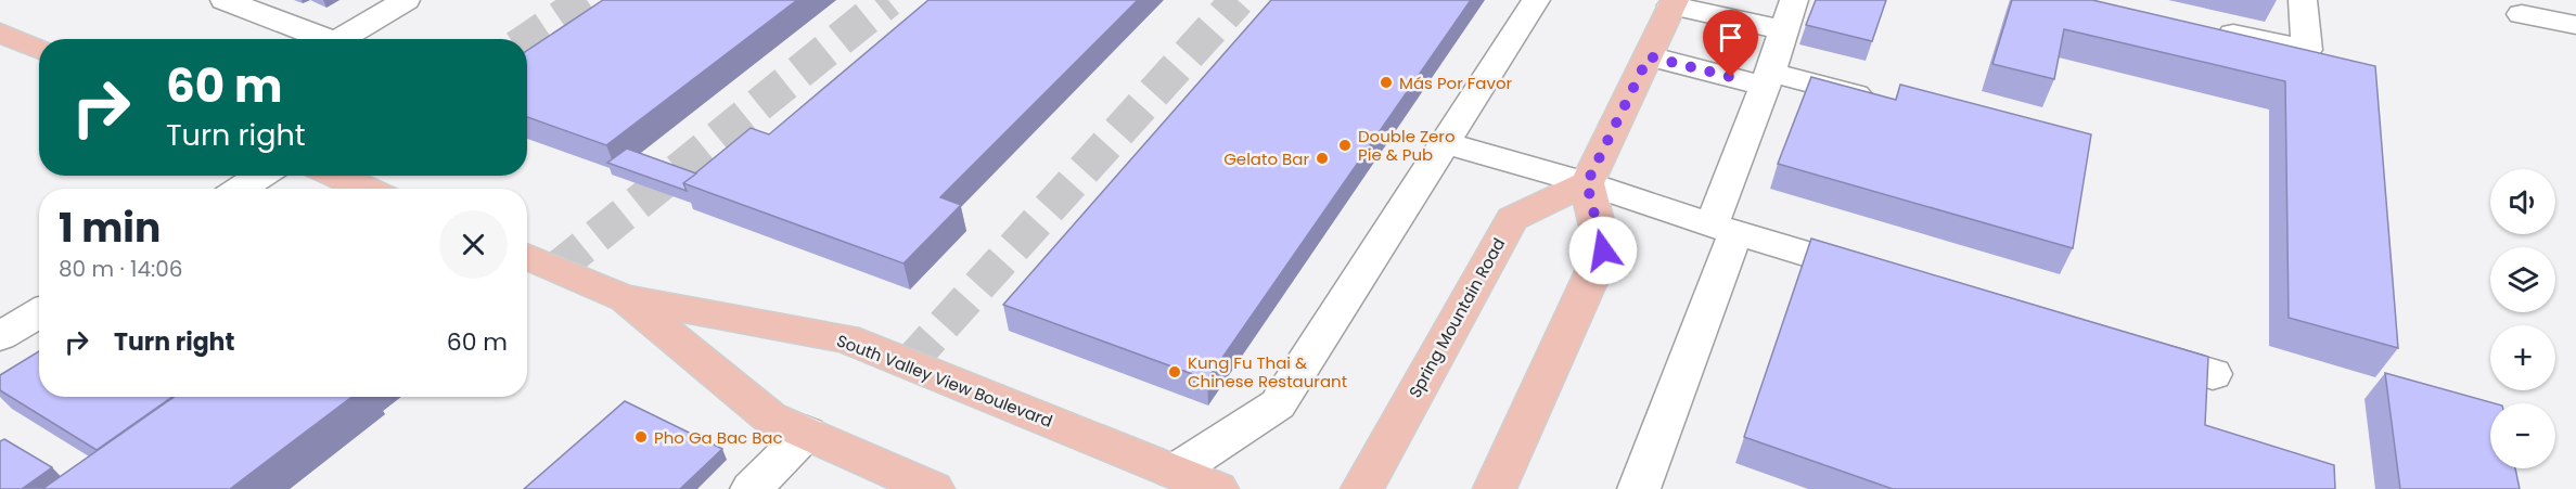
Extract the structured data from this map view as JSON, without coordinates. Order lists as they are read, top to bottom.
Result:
{
  "streets": {
    "main road": ["Spring Mountain Road", "South Valley View Boulevard"]
  },
  "places": [
    "Más Por Favor",
    "Double Zero Pie & Pub",
    "Gelato Bar",
    "Kung Fu Thai & Chinese Restaurant",
    "Pho Ga Bac Bac"
  ],
  "page": {
    "turn": ["60 m", "Turn right"],
    "map_buttons": ["+", "−"],
    "heading": ["1 min", "80 m · 14:06"],
    "list": [
      {
        "name": "Turn right",
        "value": "60 m"
      }
    ]
  }
}
